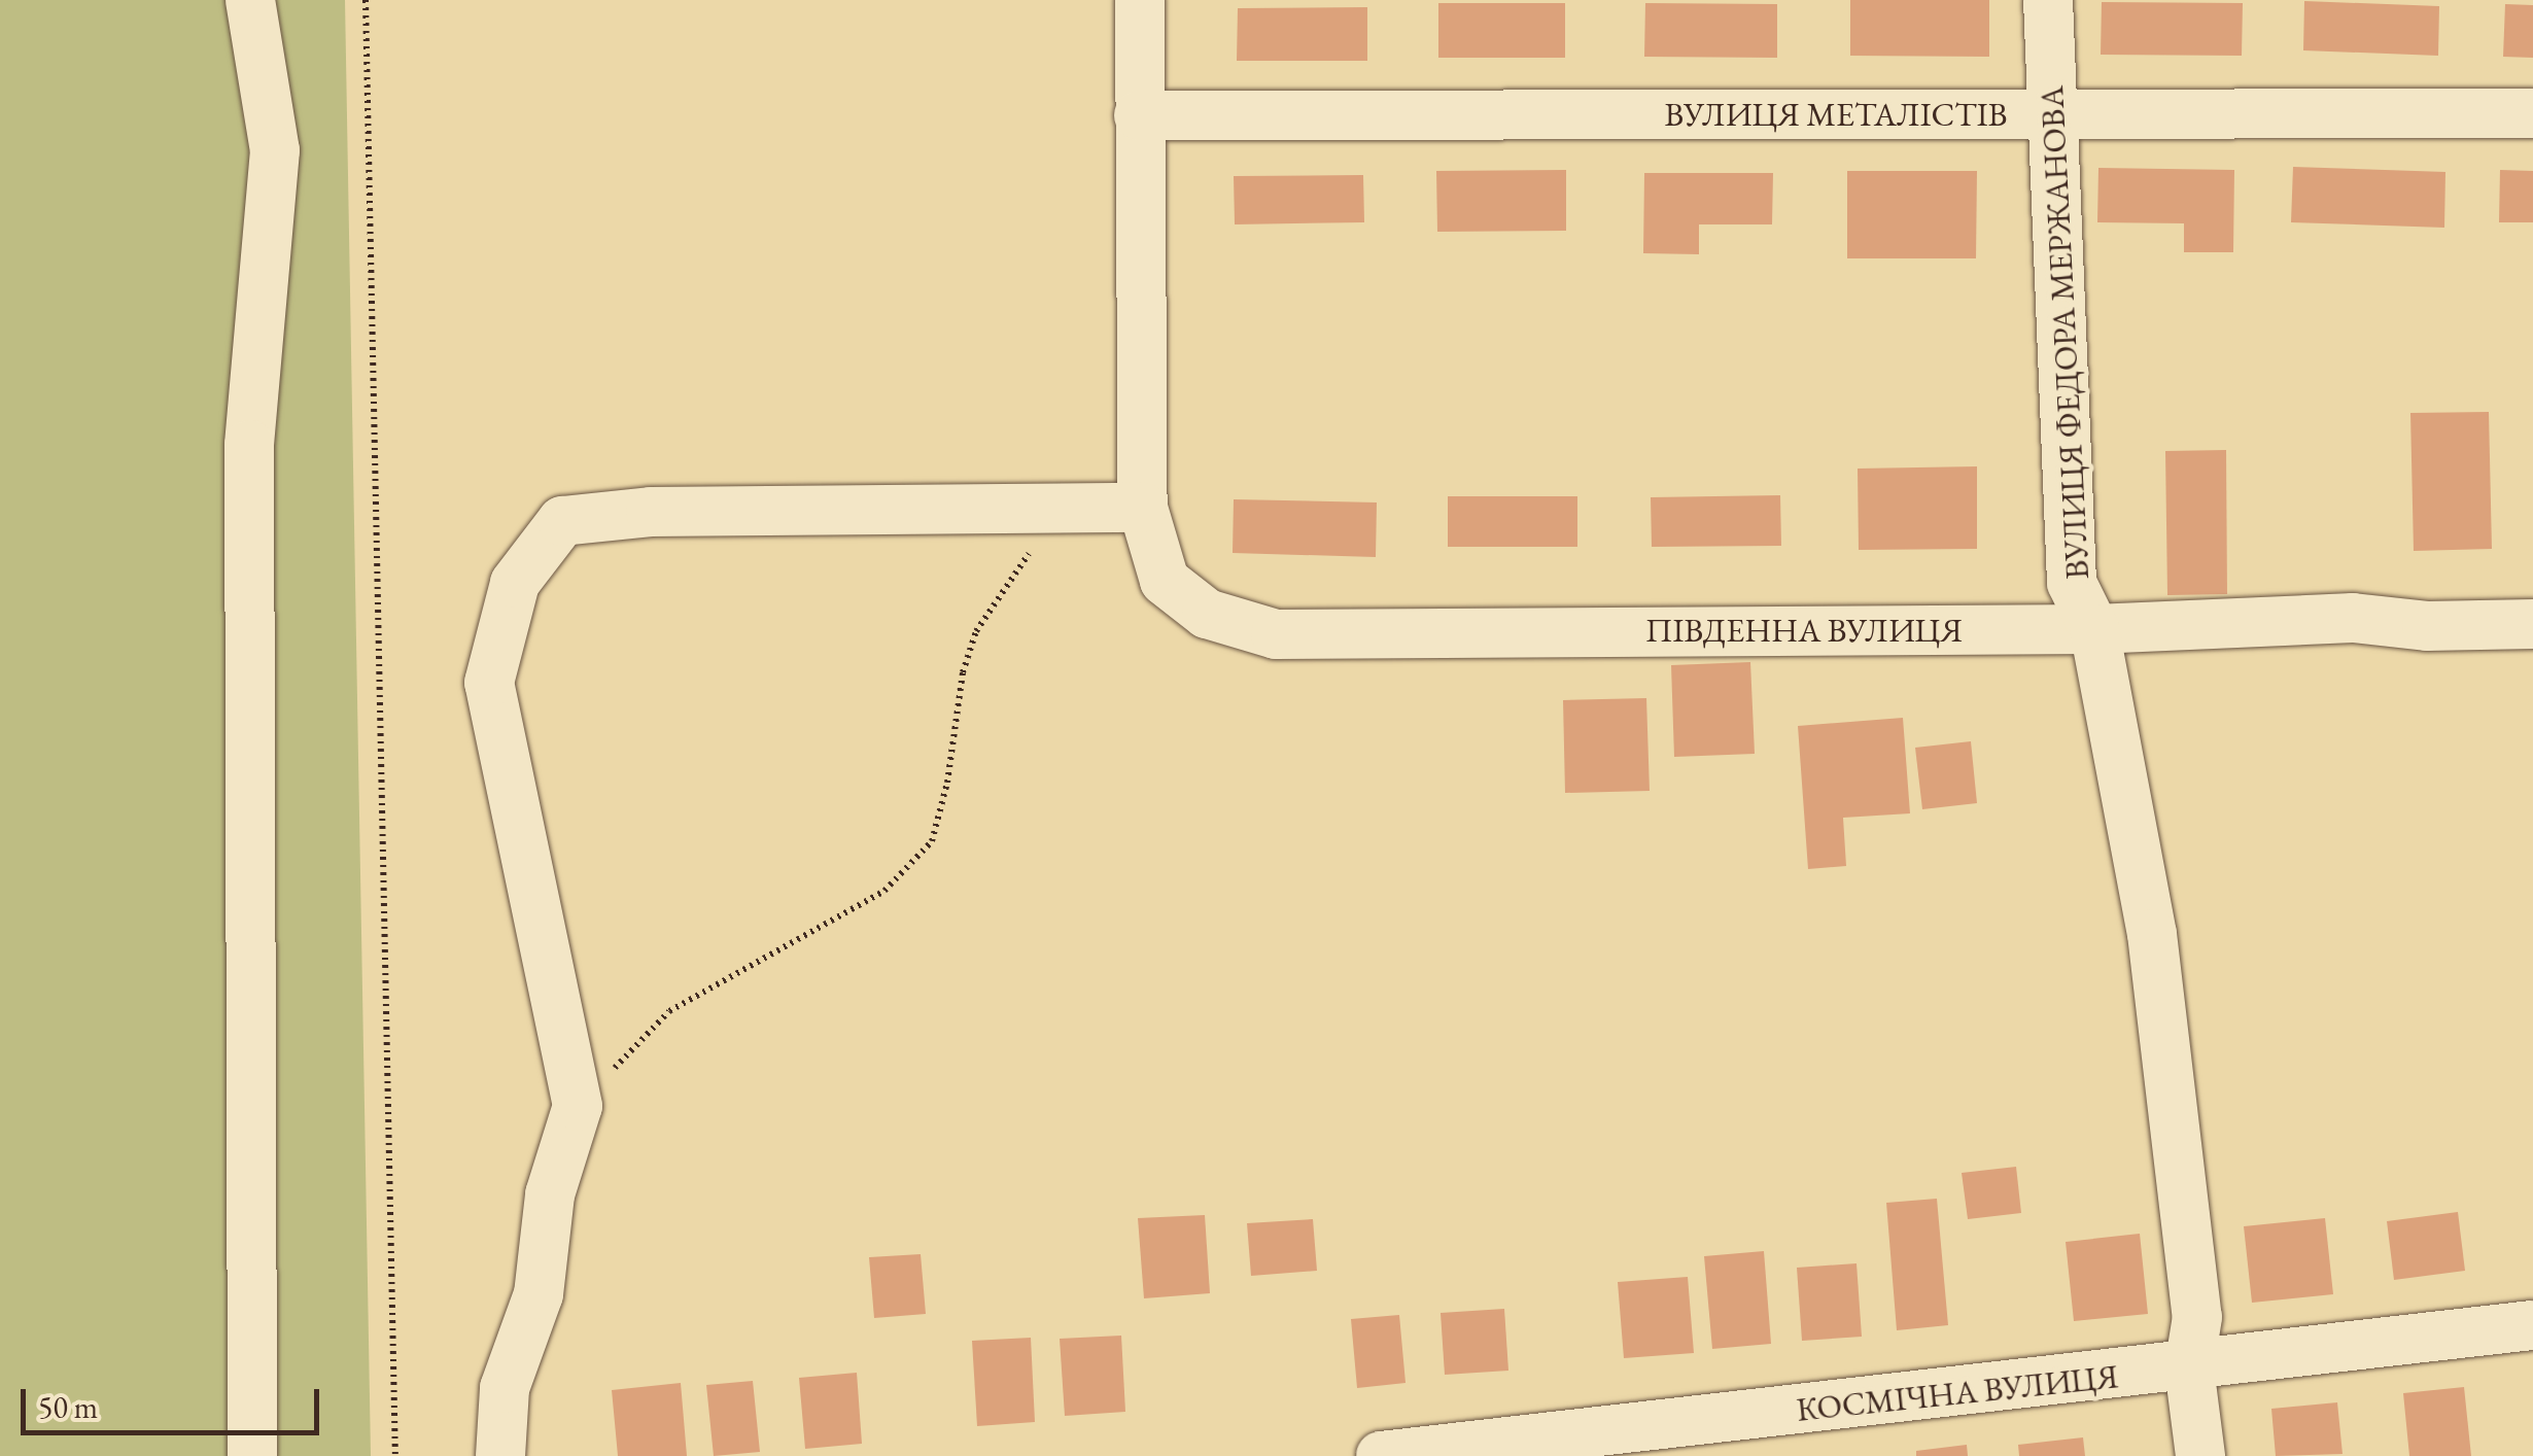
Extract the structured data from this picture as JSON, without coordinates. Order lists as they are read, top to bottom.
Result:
{
  "streets": {
    "street": [
      "ВУЛИЦЯ МЕТАЛІСТІВ",
      "ВУЛИЦЯ ФЕДОРА МЕРЖАНОВА",
      "ПІВДЕННА ВУЛИЦЯ",
      "КОСМІЧНА ВУЛИЦЯ"
    ]
  },
  "crossings": [
    ["ВУЛИЦЯ МЕТАЛІСТІВ", "ВУЛИЦЯ ФЕДОРА МЕРЖАНОВА"],
    ["ВУЛИЦЯ МЕТАЛІСТІВ", "ПІВДЕННА ВУЛИЦЯ"],
    ["ВУЛИЦЯ ФЕДОРА МЕРЖАНОВА", "ПІВДЕННА ВУЛИЦЯ"],
    ["ВУЛИЦЯ ФЕДОРА МЕРЖАНОВА", "КОСМІЧНА ВУЛИЦЯ"]
  ],
  "scale_bar": "50 m"
}
